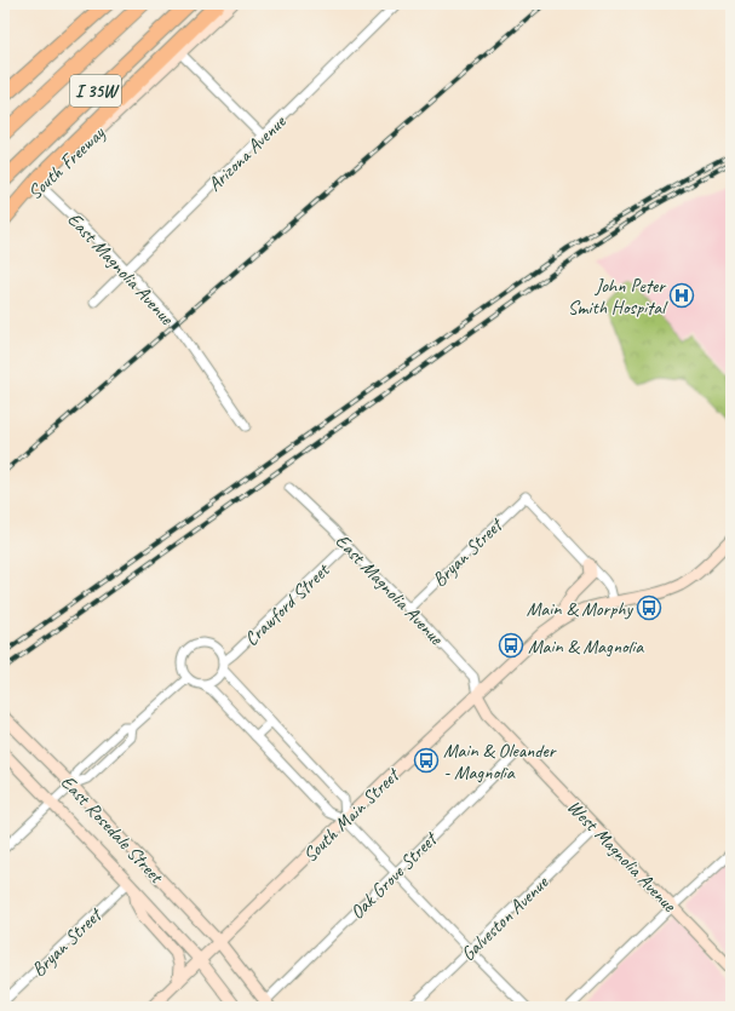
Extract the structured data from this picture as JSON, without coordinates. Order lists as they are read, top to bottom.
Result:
{
  "streets": {
    "highway": ["I 35W", "South Freeway"],
    "main road": ["South Main Street", "East Rosedale Street", "West Magnolia Avenue"],
    "street": [
      "Arizona Avenue",
      "East Magnolia Avenue",
      "Bryan Street",
      "Crawford Street",
      "Oak Grove Street",
      "Galveston Avenue"
    ]
  },
  "crossings": [
    ["Arizona Avenue", "East Magnolia Avenue"],
    ["South Freeway", "East Magnolia Avenue"],
    ["East Magnolia Avenue", "Bryan Street"],
    ["East Magnolia Avenue", "Crawford Street"],
    ["East Magnolia Avenue", "South Main Street"],
    ["East Magnolia Avenue", "West Magnolia Avenue"],
    ["Bryan Street", "East Rosedale Street"],
    ["South Main Street", "East Rosedale Street"],
    ["South Main Street", "West Magnolia Avenue"],
    ["East Rosedale Street", "Oak Grove Street"],
    ["West Magnolia Avenue", "Oak Grove Street"],
    ["West Magnolia Avenue", "Galveston Avenue"]
  ],
  "places": {
    "hospital": ["John Peter Smith Hospital"],
    "bus stop": ["Main & Morphy", "Main & Magnolia", "Main & Oleander - Magnolia"]
  }
}
